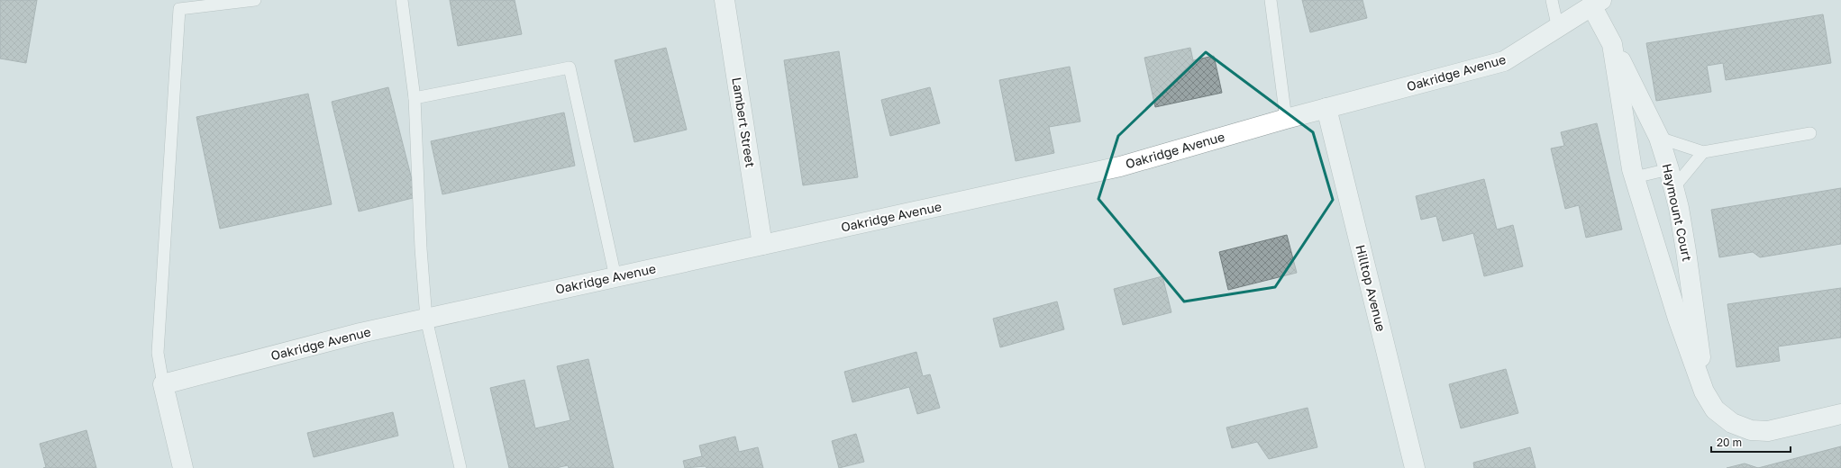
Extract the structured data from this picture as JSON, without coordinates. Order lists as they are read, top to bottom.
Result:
{
  "streets": {
    "street": [
      "Oakridge Avenue",
      "Lambert Street",
      "Haymount Court",
      "Hilltop Avenue"
    ]
  },
  "crossings": [
    ["Oakridge Avenue", "Lambert Street"],
    ["Oakridge Avenue", "Haymount Court"],
    ["Oakridge Avenue", "Hilltop Avenue"]
  ],
  "scale_bar": "20 m"
}
